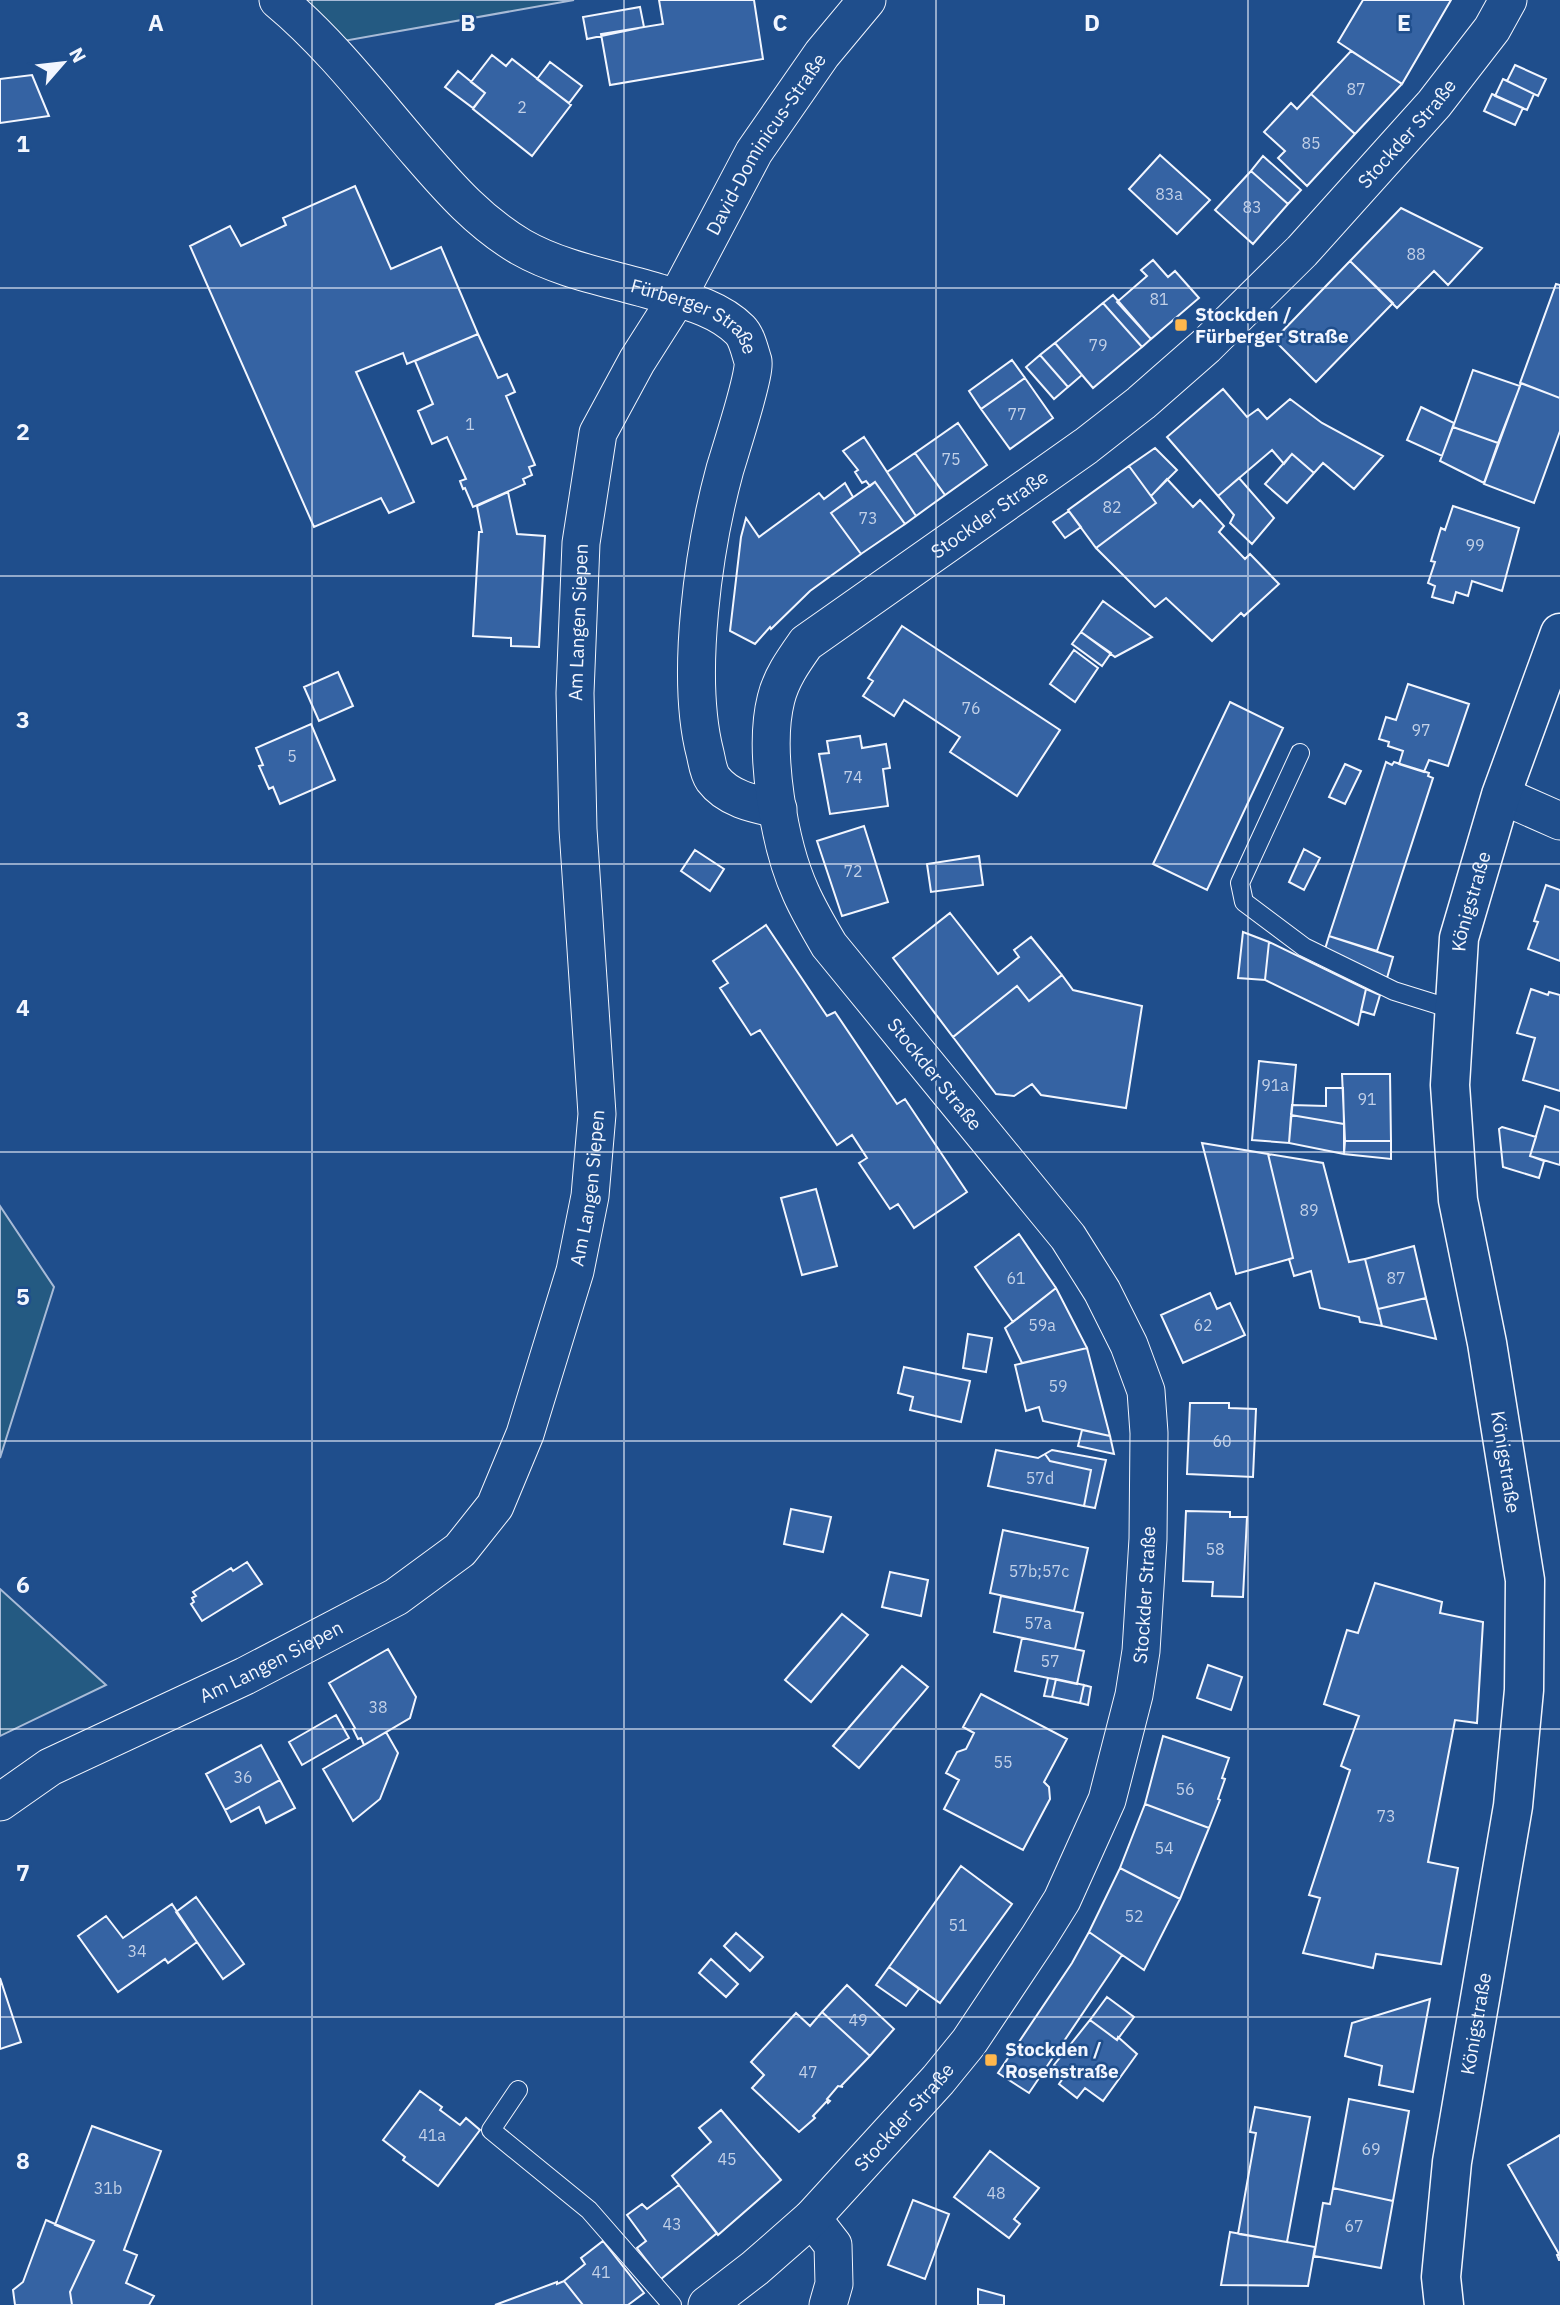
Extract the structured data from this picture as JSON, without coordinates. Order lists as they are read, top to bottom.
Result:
{
  "streets": {
    "main road": ["Königstraße"],
    "street": [
      "Stockder Straße",
      "David-Dominicus-Straße",
      "Fürberger Straße",
      "Am Langen Siepen"
    ]
  },
  "crossings": [
    ["Stockder Straße", "Fürberger Straße"],
    ["David-Dominicus-Straße", "Fürberger Straße"],
    ["David-Dominicus-Straße", "Am Langen Siepen"],
    ["Fürberger Straße", "Am Langen Siepen"]
  ],
  "places": {
    "transit": ["Stockden / Fürberger Straße", "Stockden / Rosenstraße"]
  },
  "house_numbers": [
    "87",
    "2",
    "85",
    "83a",
    "83",
    "88",
    "81",
    "79",
    "77",
    "1",
    "75",
    "82",
    "73",
    "99",
    "76",
    "97",
    "5",
    "74",
    "72",
    "91a",
    "91",
    "89",
    "61",
    "87",
    "59a",
    "62",
    "59",
    "60",
    "57d",
    "58",
    "57b;57c",
    "57a",
    "57",
    "38",
    "55",
    "36",
    "56",
    "73",
    "54",
    "52",
    "51",
    "34",
    "49",
    "47",
    "41a",
    "69",
    "45",
    "31b",
    "48",
    "43",
    "67",
    "41"
  ],
  "north": "top right",
  "grid": {
    "columns": [
      "A",
      "B",
      "C",
      "D",
      "E"
    ],
    "rows": [
      "1",
      "2",
      "3",
      "4",
      "5",
      "6",
      "7",
      "8"
    ]
  }
}
